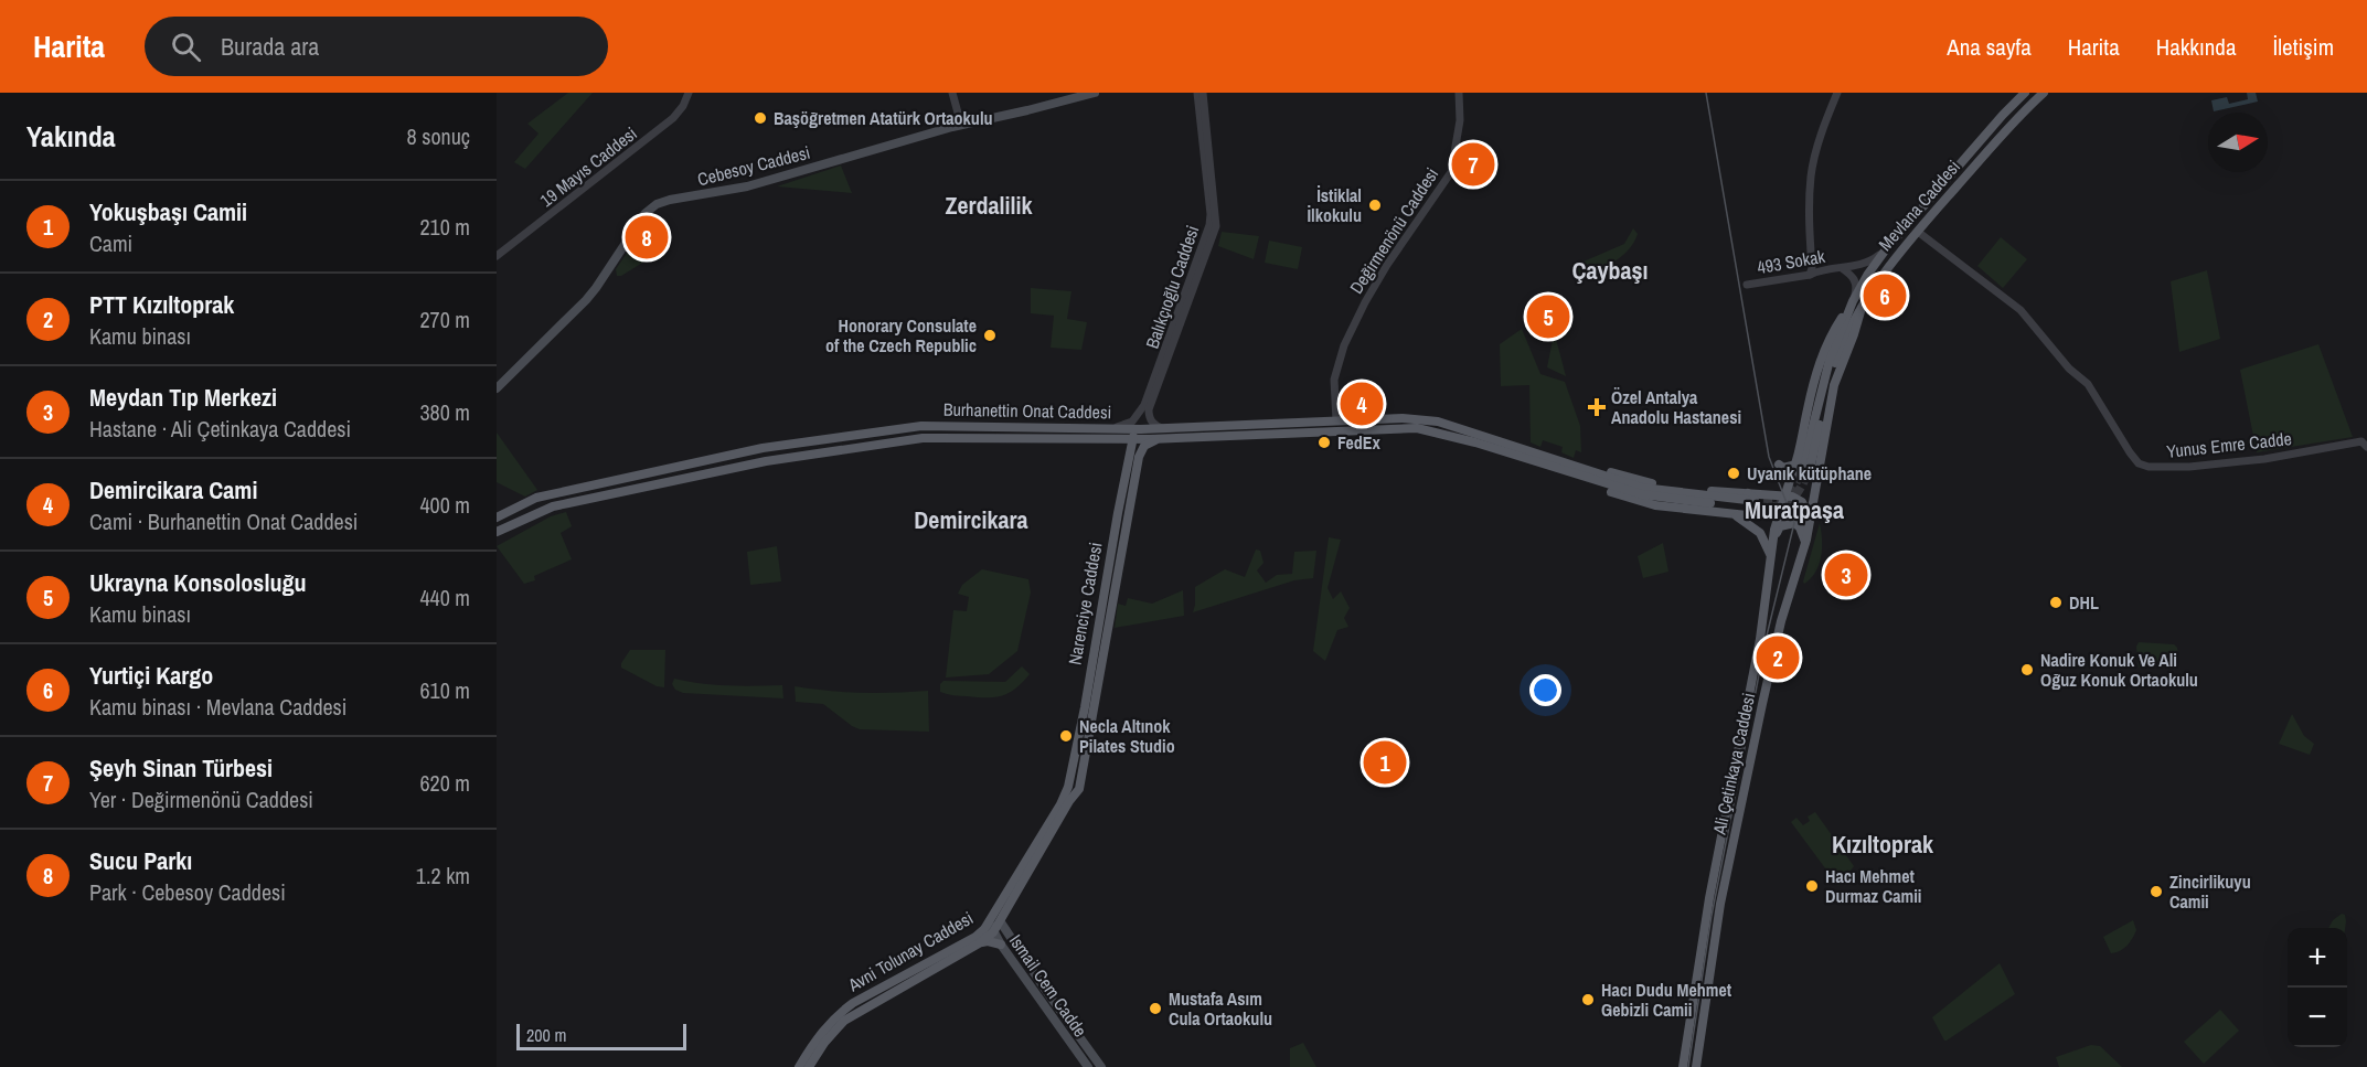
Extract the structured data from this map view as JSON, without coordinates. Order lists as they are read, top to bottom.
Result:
{
  "streets": {
    "main road": [
      "Cebesoy Caddesi",
      "Mevlana Caddesi",
      "Burhanettin Onat Caddesi",
      "Narenciye Caddesi",
      "Ali Çetinkaya Caddesi",
      "Avni Tolunay Caddesi",
      "Ismail Cem Cadde"
    ],
    "street": [
      "19 Mayıs Caddesi",
      "Değirmenönü Caddesi",
      "493 Sokak",
      "Balıkçıoğlu Caddesi",
      "Yunus Emre Cadde"
    ]
  },
  "crossings": [
    ["Mevlana Caddesi", "493 Sokak"],
    ["Mevlana Caddesi", "Yunus Emre Cadde"],
    ["Mevlana Caddesi", "Ali Çetinkaya Caddesi"],
    ["Değirmenönü Caddesi", "Burhanettin Onat Caddesi"],
    ["Balıkçıoğlu Caddesi", "Burhanettin Onat Caddesi"],
    ["Burhanettin Onat Caddesi", "Narenciye Caddesi"],
    ["Narenciye Caddesi", "Avni Tolunay Caddesi"],
    ["Avni Tolunay Caddesi", "Ismail Cem Cadde"]
  ],
  "districts": [
    "Zerdalilik",
    "Çaybaşı",
    "Muratpaşa",
    "Demircikara",
    "Kızıltoprak"
  ],
  "places": {
    "other": [
      "Başöğretmen Atatürk Ortaokulu",
      "İstiklal İlkokulu",
      "Honorary Consulate of the Czech Republic",
      "FedEx",
      "Uyanık kütüphane",
      "DHL",
      "Nadire Konuk Ve Ali Oğuz Konuk Ortaokulu",
      "Necla Altınok Pilates Studio",
      "Hacı Mehmet Durmaz Camii",
      "Zincirlikuyu Camii",
      "Hacı Dudu Mehmet Gebizli Camii",
      "Mustafa Asım Cula Ortaokulu"
    ],
    "health": ["Özel Antalya Anadolu Hastanesi"]
  },
  "scale_bar": "200 m",
  "north": "right",
  "page": {
    "header": "Harita",
    "search": "Burada ara",
    "nav": [
      "Ana sayfa",
      "Harita",
      "Hakkında",
      "İletişim"
    ],
    "heading": ["Yakında", "8 sonuç"],
    "pins": [
      "7",
      "8",
      "6",
      "5",
      "4",
      "3",
      "2",
      "1"
    ],
    "list": [
      {
        "mark": "1",
        "name": "Yokuşbaşı Camii",
        "note": "Cami",
        "value": "210 m"
      },
      {
        "mark": "2",
        "name": "PTT Kızıltoprak",
        "note": "Kamu binası",
        "value": "270 m"
      },
      {
        "mark": "3",
        "name": "Meydan Tıp Merkezi",
        "note": "Hastane · Ali Çetinkaya Caddesi",
        "value": "380 m"
      },
      {
        "mark": "4",
        "name": "Demircikara Cami",
        "note": "Cami · Burhanettin Onat Caddesi",
        "value": "400 m"
      },
      {
        "mark": "5",
        "name": "Ukrayna Konsolosluğu",
        "note": "Kamu binası",
        "value": "440 m"
      },
      {
        "mark": "6",
        "name": "Yurtiçi Kargo",
        "note": "Kamu binası · Mevlana Caddesi",
        "value": "610 m"
      },
      {
        "mark": "7",
        "name": "Şeyh Sinan Türbesi",
        "note": "Yer · Değirmenönü Caddesi",
        "value": "620 m"
      },
      {
        "mark": "8",
        "name": "Sucu Parkı",
        "note": "Park · Cebesoy Caddesi",
        "value": "1.2 km"
      }
    ],
    "map_buttons": ["+", "−"],
    "scale": "200 m"
  }
}
